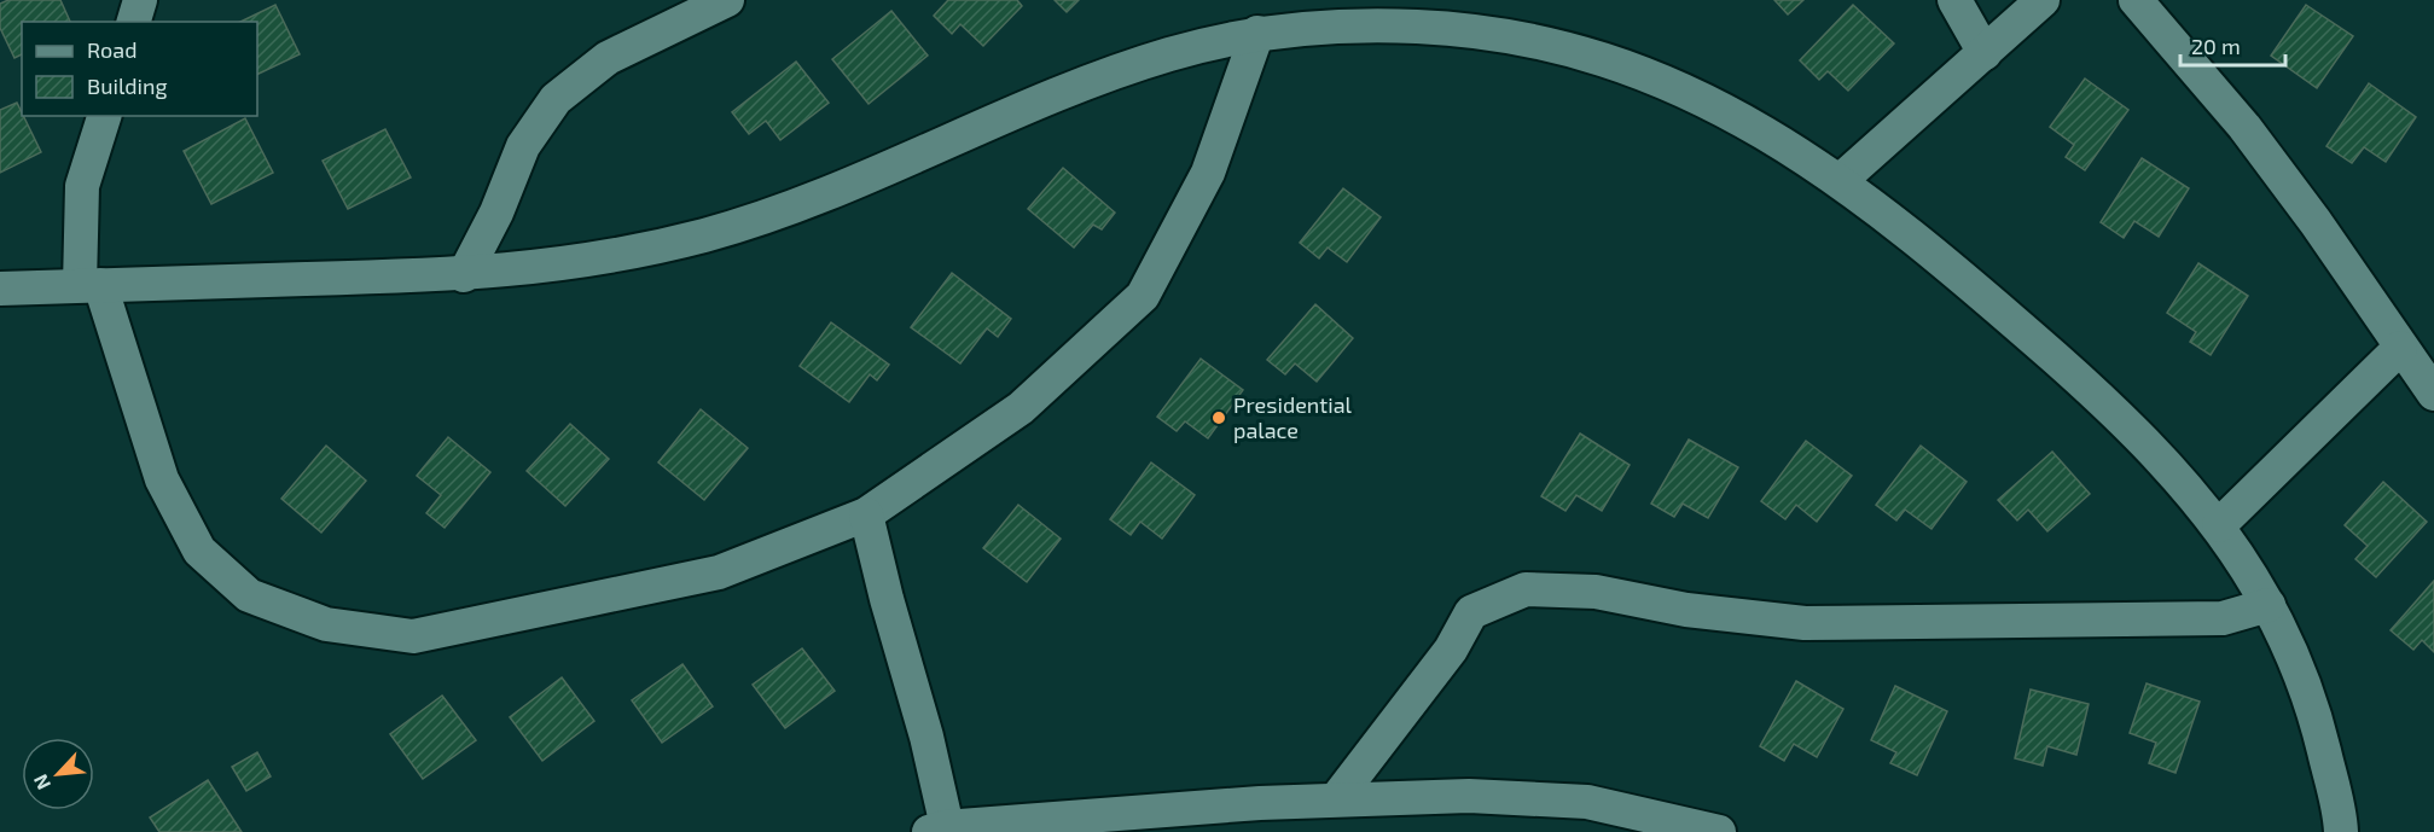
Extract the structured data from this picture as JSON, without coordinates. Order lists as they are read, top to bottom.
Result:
{
  "places": ["Presidential palace"],
  "legend": ["Road", "Building"],
  "scale_bar": "20 m",
  "north": "bottom left"
}
